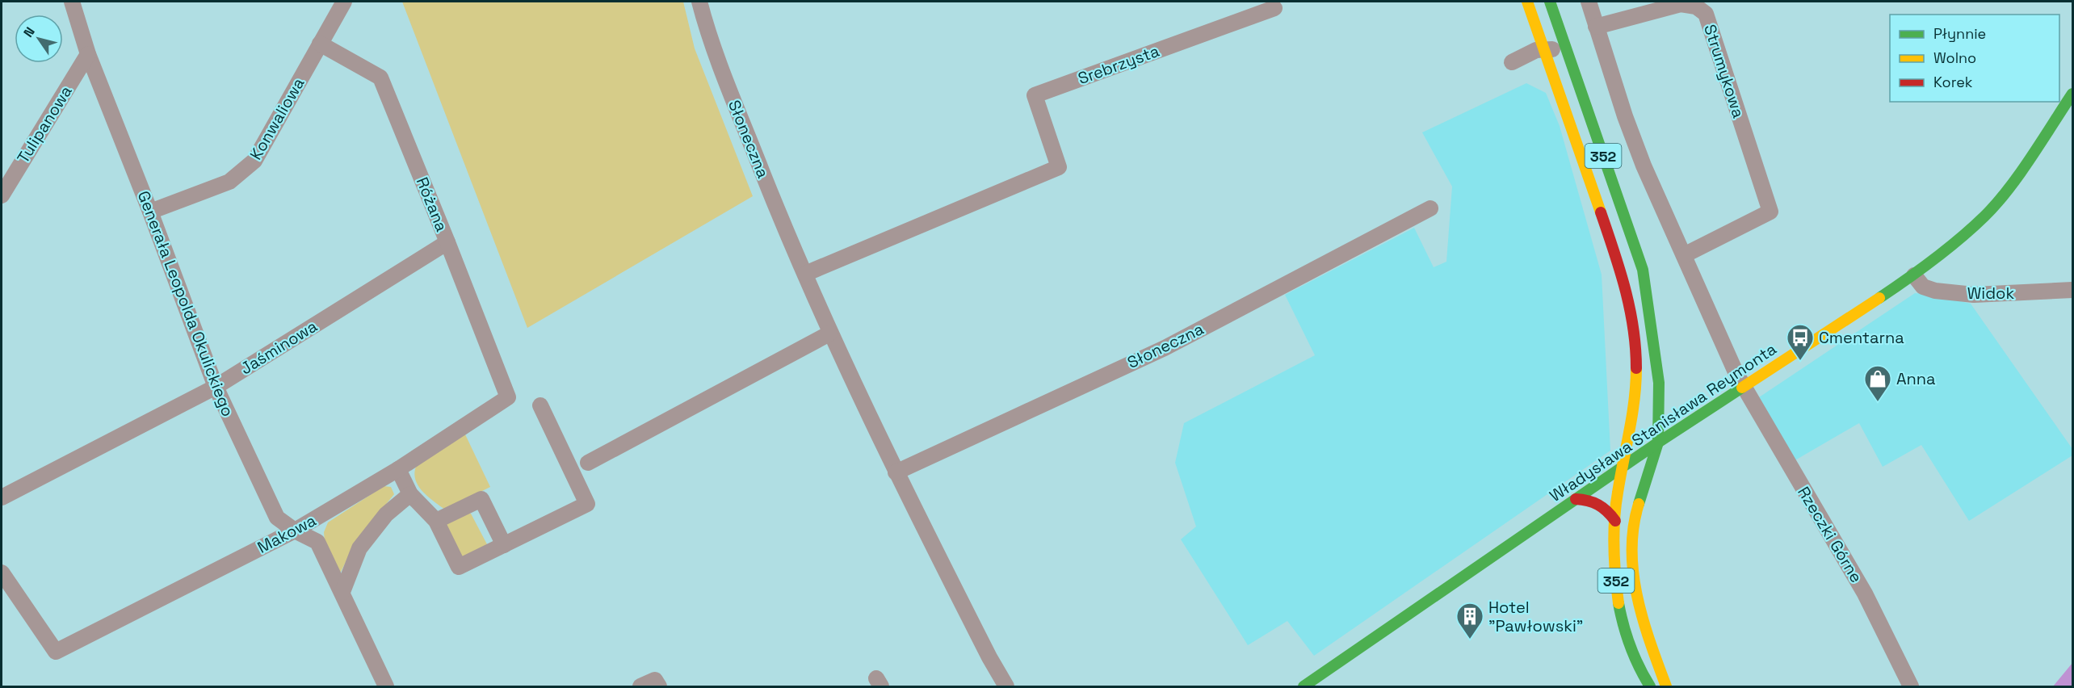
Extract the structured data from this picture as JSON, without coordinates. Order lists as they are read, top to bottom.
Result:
{
  "streets": {
    "main road": ["352", "Władysława Stanisława Reymonta"],
    "street": [
      "Srebrzysta",
      "Strumykowa",
      "Konwaliowa",
      "Tulipanowa",
      "Słoneczna",
      "Różana",
      "Widok",
      "Generała Leopolda Okulickiego",
      "Jaśminowa",
      "Makowa",
      "Rzeczki Górne"
    ]
  },
  "crossings": [
    ["Srebrzysta", "Słoneczna"],
    ["Konwaliowa", "Różana"],
    ["Konwaliowa", "Generała Leopolda Okulickiego"],
    ["Tulipanowa", "Generała Leopolda Okulickiego"],
    ["352", "Władysława Stanisława Reymonta"],
    ["Różana", "Jaśminowa"],
    ["Różana", "Makowa"],
    ["Widok", "Władysława Stanisława Reymonta"],
    ["Generała Leopolda Okulickiego", "Jaśminowa"],
    ["Generała Leopolda Okulickiego", "Makowa"],
    ["Władysława Stanisława Reymonta", "Rzeczki Górne"]
  ],
  "places": {
    "bus stop": ["Cmentarna"],
    "shop": ["Anna"],
    "building": ["Hotel \"Pawłowski\""]
  },
  "legend": ["Płynnie", "Wolno", "Korek"],
  "north": "top left"
}
